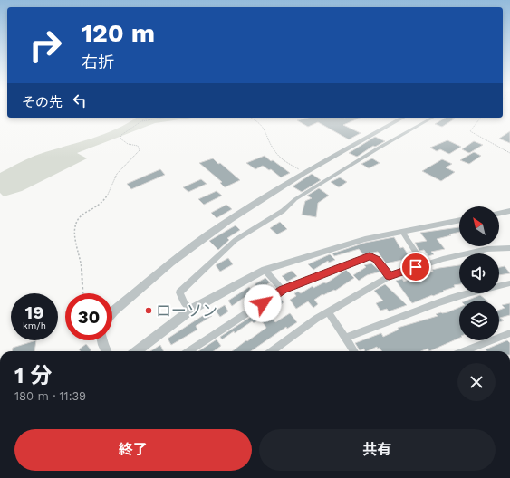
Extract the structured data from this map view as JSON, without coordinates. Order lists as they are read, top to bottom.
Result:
{
  "places": ["ローソン"],
  "north": "top left",
  "page": {
    "turn": ["120 m", "右折"],
    "then": "その先",
    "speed": "19 km/h",
    "limit": "30",
    "heading": ["1 分", "180 m · 11:39"],
    "buttons": ["終了", "共有"]
  }
}
